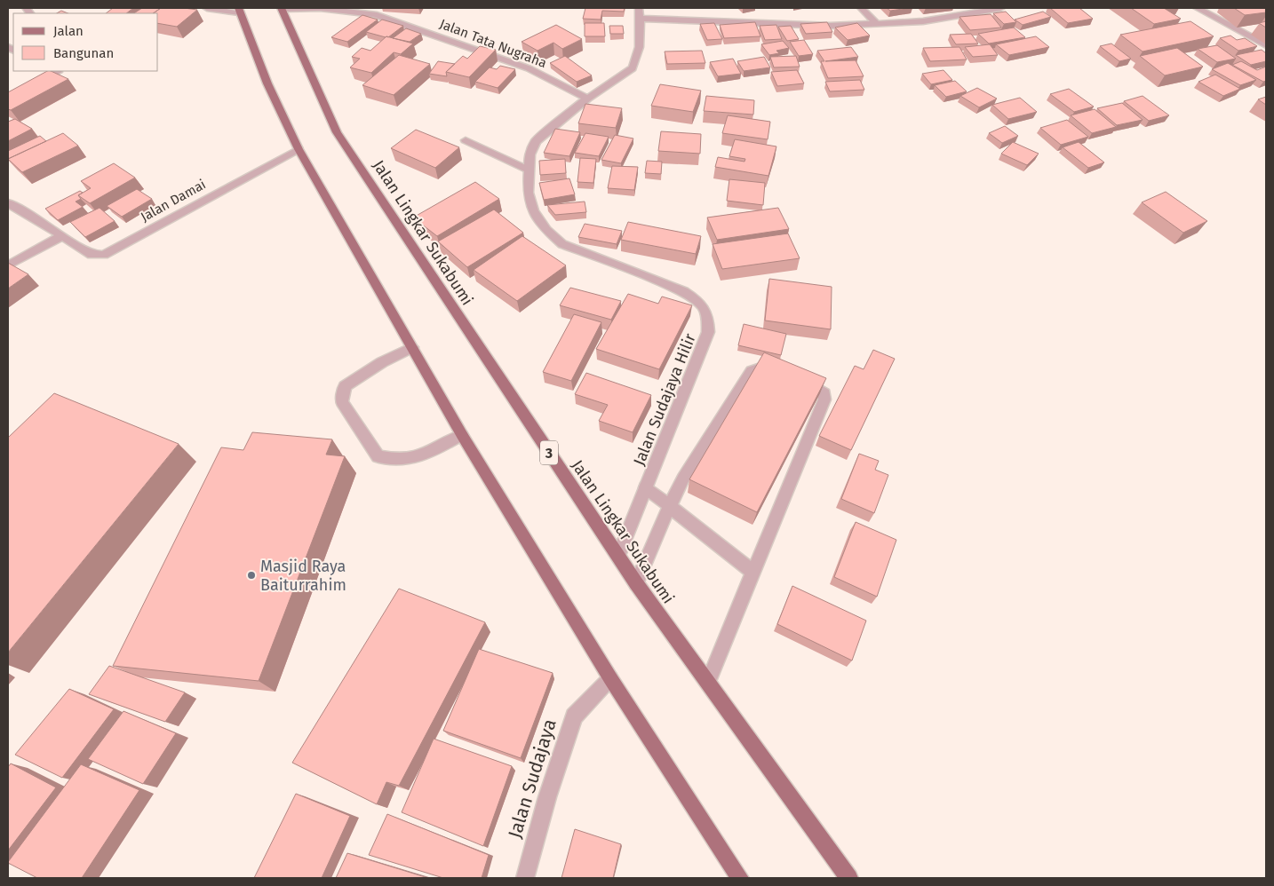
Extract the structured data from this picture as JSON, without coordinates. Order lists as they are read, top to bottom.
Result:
{
  "streets": {
    "main road": ["Jalan Lingkar Sukabumi", "3"],
    "street": [
      "Jalan Tata Nugraha",
      "Jalan Damai",
      "Jalan Sudajaya Hilir",
      "Jalan Sudajaya"
    ]
  },
  "crossings": [
    ["Jalan Tata Nugraha", "Jalan Lingkar Sukabumi"],
    ["Jalan Tata Nugraha", "Jalan Sudajaya Hilir"],
    ["Jalan Lingkar Sukabumi", "Jalan Sudajaya Hilir"]
  ],
  "places": ["Masjid Raya Baiturrahim"],
  "legend": ["Jalan", "Bangunan"]
}
